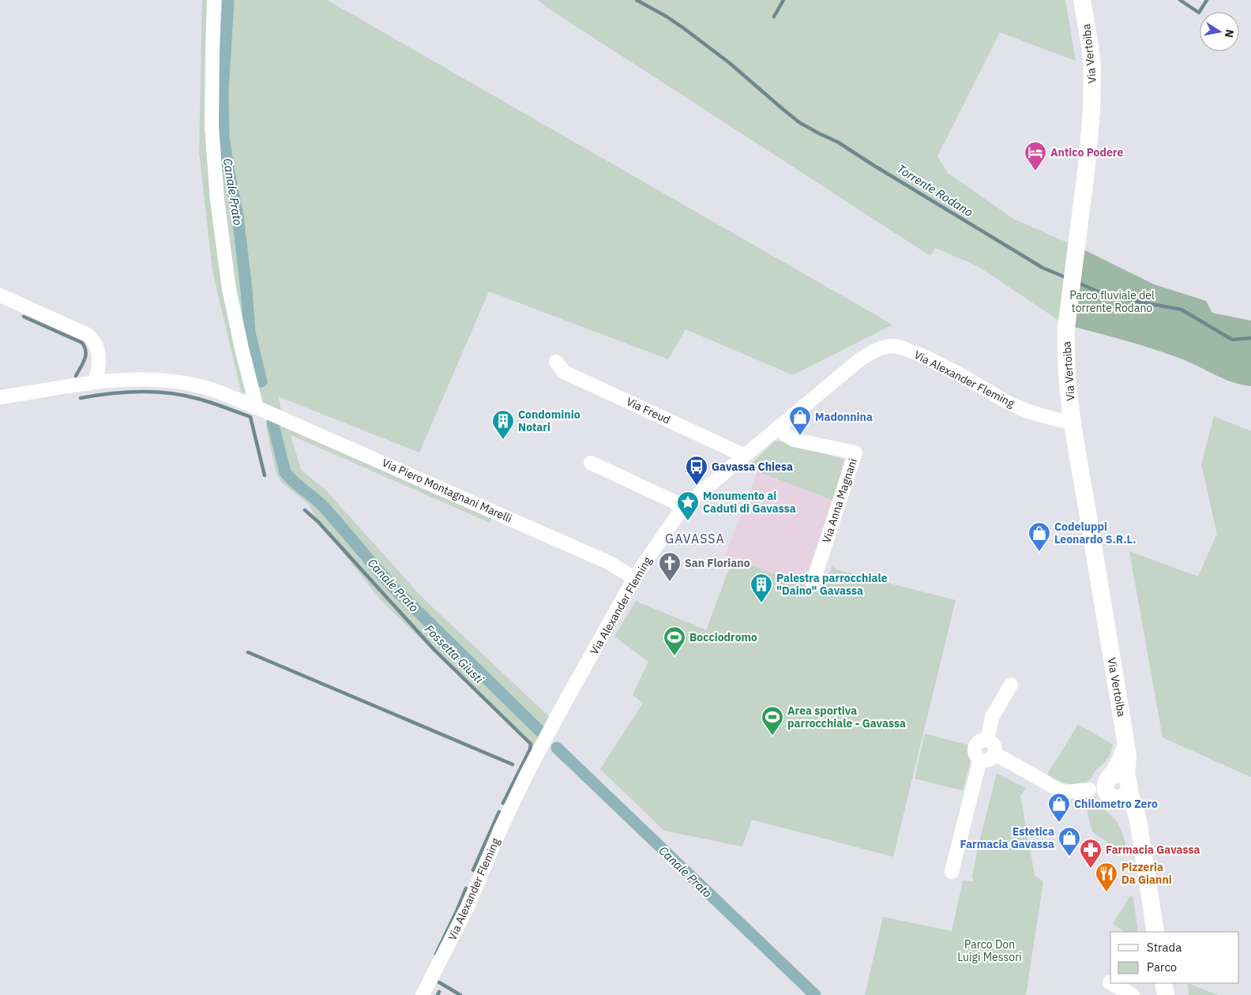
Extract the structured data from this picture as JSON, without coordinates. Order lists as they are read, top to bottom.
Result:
{
  "streets": {
    "main road": ["Via Vertoiba"],
    "street": [
      "Via Alexander Fleming",
      "Via Freud",
      "Via Piero Montagnani Marelli",
      "Via Anna Magnani"
    ]
  },
  "crossings": [
    ["Via Vertoiba", "Via Alexander Fleming"],
    ["Via Alexander Fleming", "Via Freud"],
    ["Via Alexander Fleming", "Via Piero Montagnani Marelli"],
    ["Via Alexander Fleming", "Via Anna Magnani"]
  ],
  "districts": ["GAVASSA"],
  "water": ["Torrente Rodano", "Canale Prato", "Fossetta Giusti"],
  "parks": ["Parco fluviale del torrente Rodano", "Parco Don Luigi Messori"],
  "places": {
    "hotel": ["Antico Podere"],
    "shop": [
      "Madonnina",
      "Codeluppi Leonardo S.R.L.",
      "Chilometro Zero",
      "Estetica Farmacia Gavassa"
    ],
    "building": ["Condominio Notari", "Palestra parrocchiale \"Daino\" Gavassa"],
    "bus stop": ["Gavassa Chiesa"],
    "place": ["Monumento ai Caduti di Gavassa"],
    "church": ["San Floriano"],
    "sports": ["Bocciodromo", "Area sportiva parrocchiale - Gavassa"],
    "pharmacy": ["Farmacia Gavassa"],
    "restaurant": ["Pizzeria Da Gianni"]
  },
  "legend": ["Strada", "Parco"],
  "north": "right"
}
